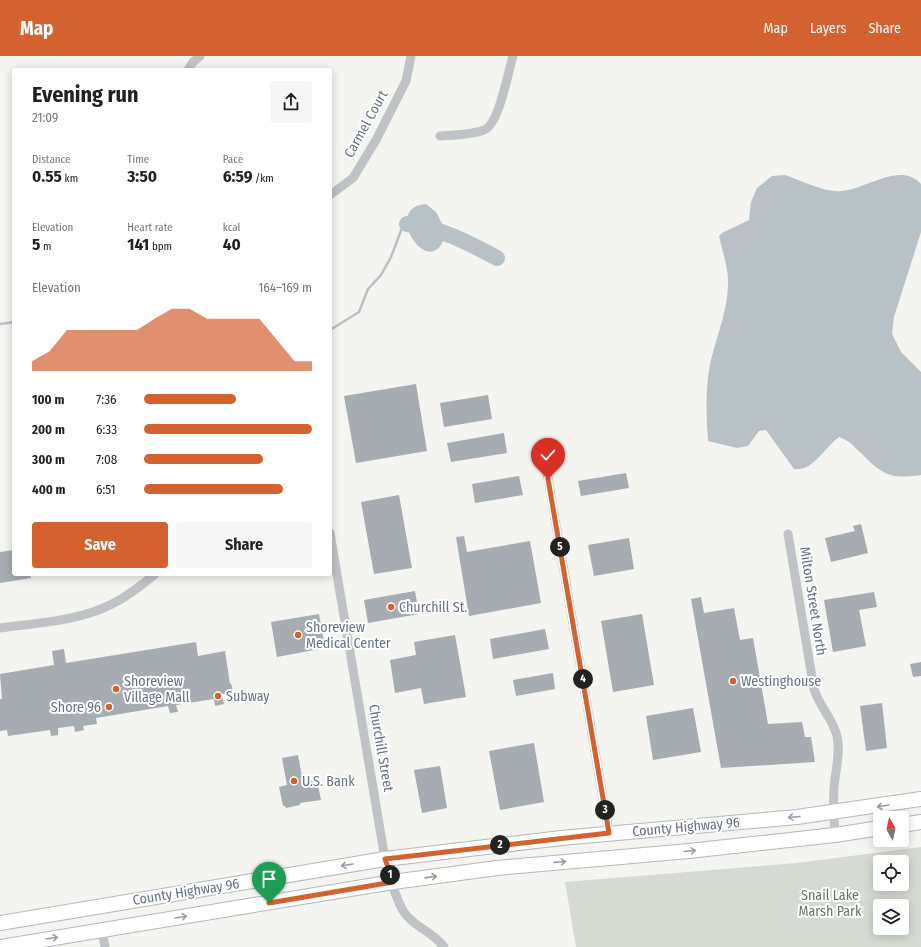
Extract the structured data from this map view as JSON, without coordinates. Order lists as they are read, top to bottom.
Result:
{
  "streets": {
    "main road": ["County Highway 96"],
    "street": ["Carmel Court", "Milton Street North", "Churchill Street"]
  },
  "crossings": [
    ["Milton Street North", "County Highway 96"],
    ["Churchill Street", "County Highway 96"]
  ],
  "parks": ["Snail Lake Marsh Park"],
  "places": [
    "Churchill St.",
    "Shoreview Medical Center",
    "Westinghouse",
    "Shoreview Village Mall",
    "Subway",
    "Shore 96",
    "U.S. Bank"
  ],
  "north": "top",
  "page": {
    "header": "Map",
    "nav": ["Map", "Layers", "Share"],
    "heading": ["Evening run", "21:09"],
    "stats": [
      ["Distance", "0.55 km"],
      ["Time", "3:50"],
      ["Pace", "6:59 /km"],
      ["Elevation", "5 m"],
      ["Heart rate", "141 bpm"],
      ["kcal", "40"]
    ],
    "chart": ["Elevation", "164–169 m"],
    "list": [
      {
        "name": "100 m",
        "note": "7:36"
      },
      {
        "name": "200 m",
        "note": "6:33"
      },
      {
        "name": "300 m",
        "note": "7:08"
      },
      {
        "name": "400 m",
        "note": "6:51"
      }
    ],
    "buttons": ["Save", "Share"],
    "pins": [
      "5",
      "4",
      "3",
      "2",
      "1"
    ]
  }
}
